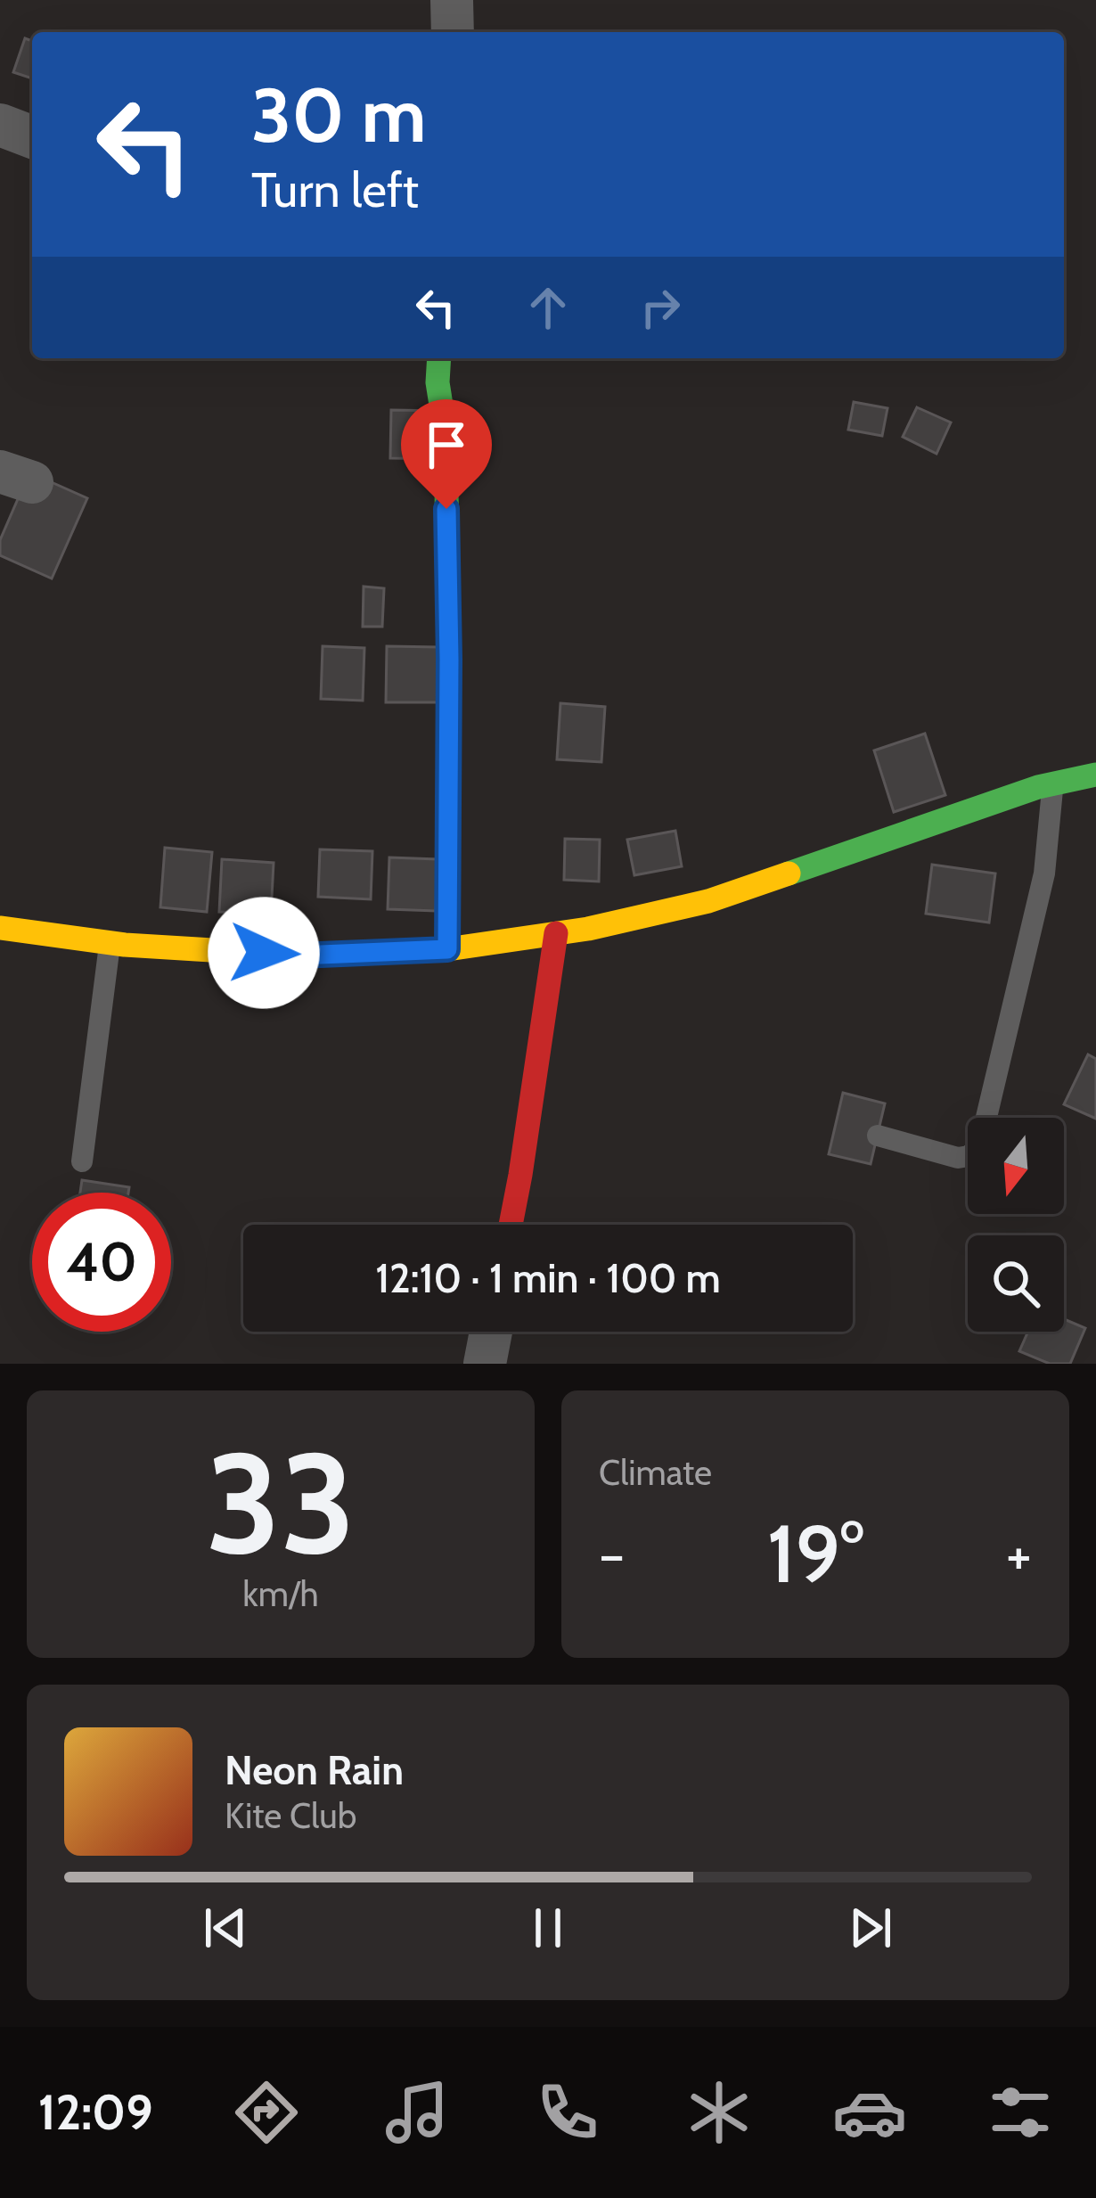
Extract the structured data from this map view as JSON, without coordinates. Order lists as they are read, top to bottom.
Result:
{
  "north": "bottom",
  "page": {
    "turn": ["30 m", "Turn left"],
    "limit": "40",
    "trip": "12:10 · 1 min · 100 m",
    "tile": [
      ["33", "km/h"],
      "Climate"
    ],
    "heat": ["−", "19°", "+"],
    "song": ["Neon Rain", "Kite Club"],
    "tabs": "12:09"
  }
}
